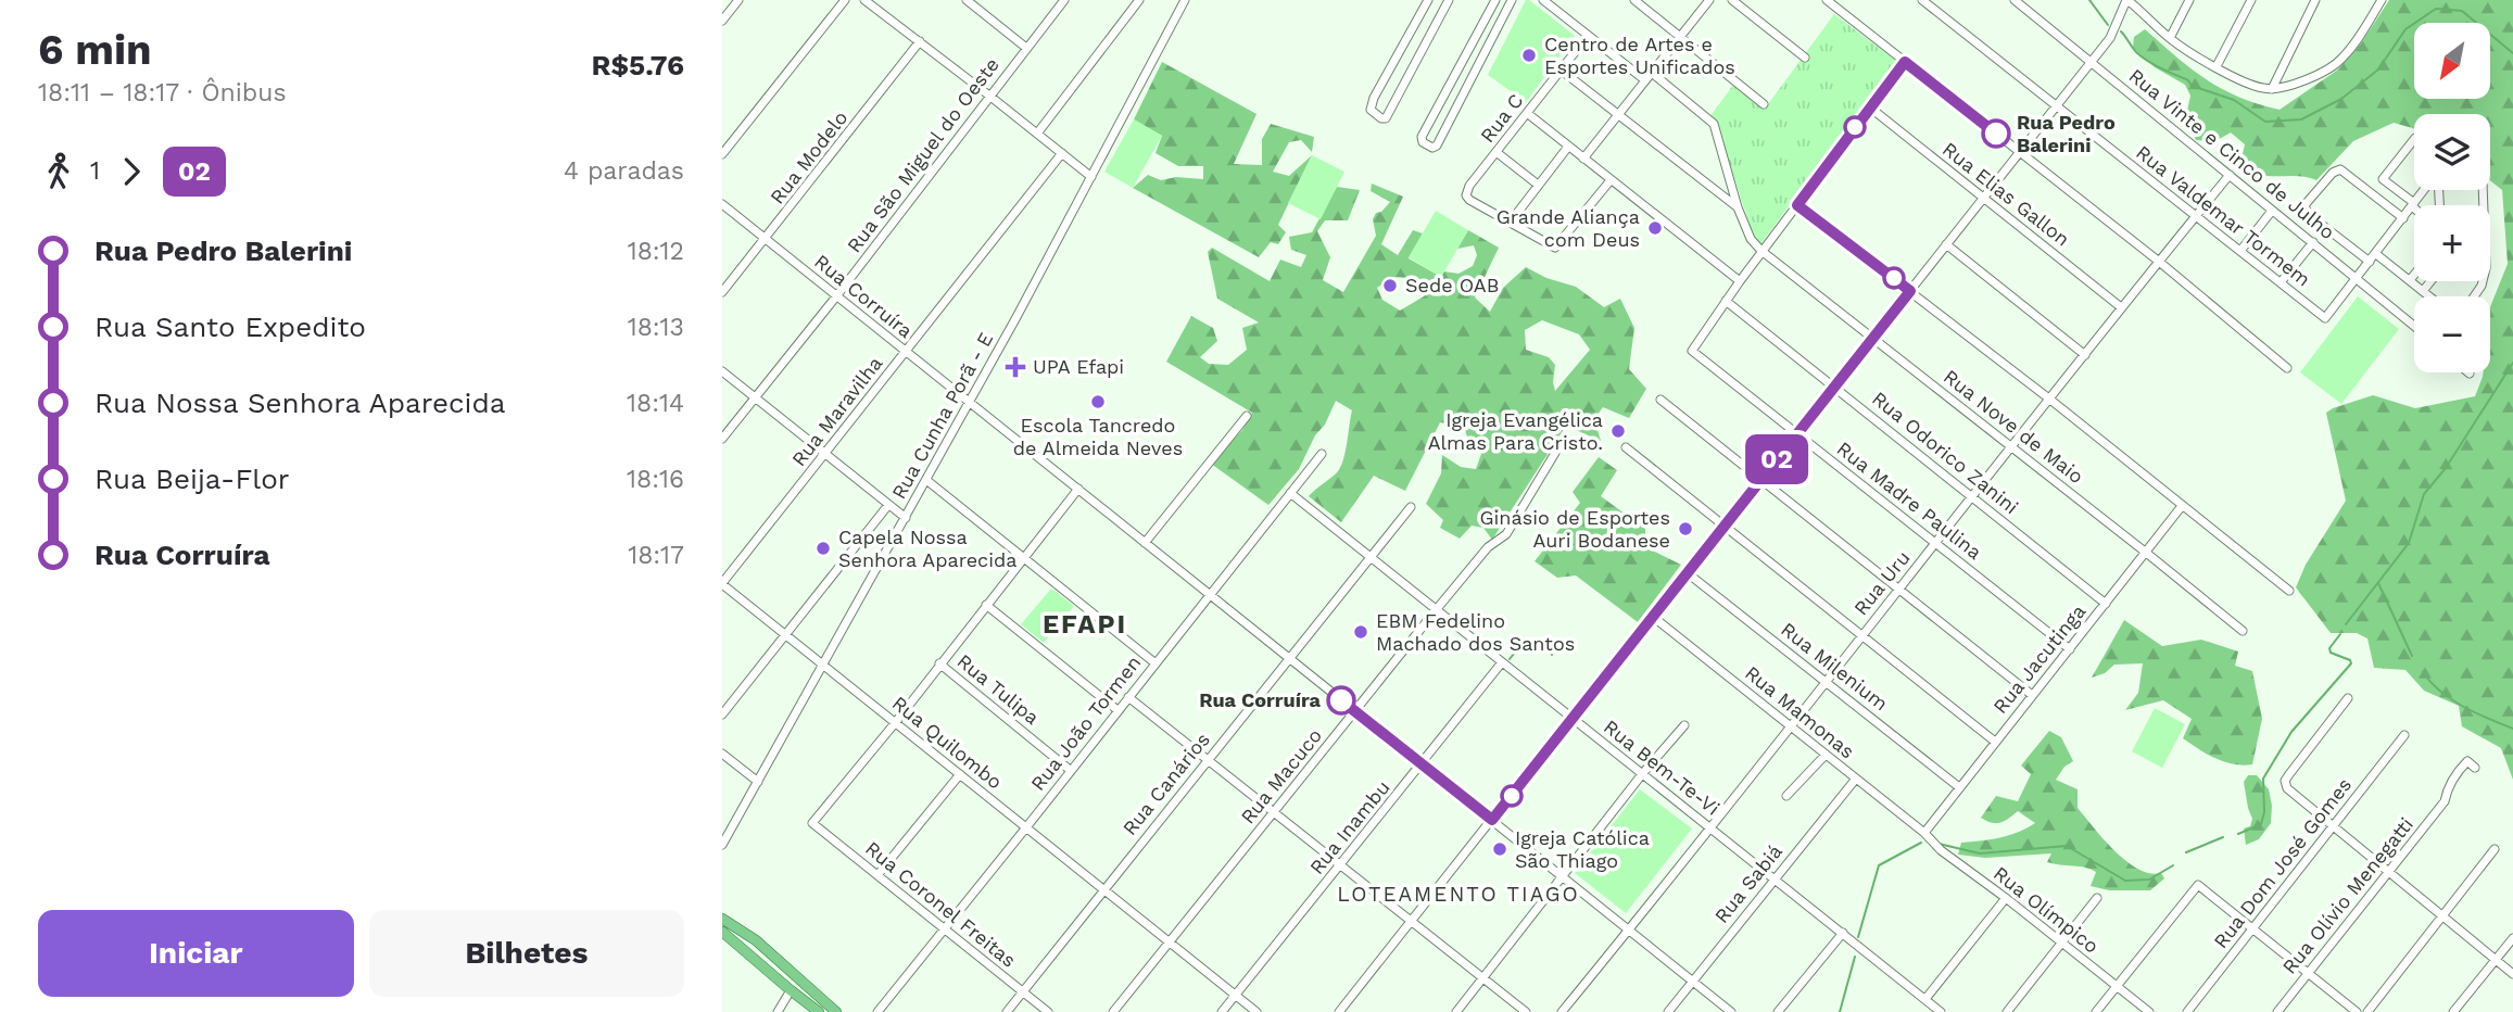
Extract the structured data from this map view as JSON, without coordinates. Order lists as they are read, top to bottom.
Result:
{
  "streets": {
    "street": [
      "Rua C",
      "Rua Vinte e Cinco de Julho",
      "Rua São Miguel do Oeste",
      "Rua Modelo",
      "Rua Elias Gallon",
      "Rua Valdemar Tormem",
      "Rua Corruíra",
      "Rua Maravilha",
      "Rua Cunha Porã - E",
      "Rua Nove de Maio",
      "Rua Odorico Zanini",
      "Rua Madre Paulina",
      "Rua Uru",
      "Rua Jacutinga",
      "Rua Milenium",
      "Rua Tulipa",
      "Rua Mamonas",
      "Rua João Tormen",
      "Rua Quilombo",
      "Rua Bem-Te-Vi",
      "Rua Macuco",
      "Rua Canários",
      "Rua Inambu",
      "Rua Dom José Gomes",
      "Rua Sabiá",
      "Rua Olívio Menegatti",
      "Rua Coronel Freitas",
      "Rua Olímpico"
    ]
  },
  "crossings": [
    ["Rua Vinte e Cinco de Julho", "Rua Valdemar Tormem"],
    ["Rua Vinte e Cinco de Julho", "Rua Uru"],
    ["Rua São Miguel do Oeste", "Rua Corruíra"],
    ["Rua Modelo", "Rua Corruíra"],
    ["Rua Elias Gallon", "Rua Uru"],
    ["Rua Valdemar Tormem", "Rua Uru"],
    ["Rua Corruíra", "Rua Maravilha"],
    ["Rua Corruíra", "Rua Cunha Porã - E"],
    ["Rua Corruíra", "Rua Uru"],
    ["Rua Corruíra", "Rua João Tormen"],
    ["Rua Corruíra", "Rua Macuco"],
    ["Rua Corruíra", "Rua Canários"],
    ["Rua Corruíra", "Rua Inambu"],
    ["Rua Corruíra", "Rua Sabiá"],
    ["Rua Maravilha", "Rua Quilombo"],
    ["Rua Cunha Porã - E", "Rua Quilombo"],
    ["Rua Nove de Maio", "Rua Uru"],
    ["Rua Nove de Maio", "Rua Jacutinga"],
    ["Rua Odorico Zanini", "Rua Madre Paulina"],
    ["Rua Odorico Zanini", "Rua Uru"],
    ["Rua Odorico Zanini", "Rua Jacutinga"],
    ["Rua Madre Paulina", "Rua Uru"],
    ["Rua Madre Paulina", "Rua Jacutinga"],
    ["Rua Uru", "Rua Milenium"],
    ["Rua Uru", "Rua Mamonas"],
    ["Rua Uru", "Rua Bem-Te-Vi"],
    ["Rua Jacutinga", "Rua Milenium"],
    ["Rua Jacutinga", "Rua Mamonas"],
    ["Rua Jacutinga", "Rua Olímpico"],
    ["Rua Tulipa", "Rua João Tormen"],
    ["Rua Mamonas", "Rua Sabiá"],
    ["Rua Mamonas", "Rua Olímpico"],
    ["Rua João Tormen", "Rua Quilombo"],
    ["Rua João Tormen", "Rua Bem-Te-Vi"],
    ["Rua João Tormen", "Rua Coronel Freitas"],
    ["Rua Quilombo", "Rua Macuco"],
    ["Rua Quilombo", "Rua Canários"],
    ["Rua Quilombo", "Rua Inambu"],
    ["Rua Quilombo", "Rua Coronel Freitas"],
    ["Rua Bem-Te-Vi", "Rua Macuco"],
    ["Rua Bem-Te-Vi", "Rua Canários"],
    ["Rua Bem-Te-Vi", "Rua Inambu"],
    ["Rua Bem-Te-Vi", "Rua Sabiá"],
    ["Rua Canários", "Rua Coronel Freitas"]
  ],
  "districts": ["EFAPI", "LOTEAMENTO TIAGO"],
  "places": {
    "other": [
      "Centro de Artes e Esportes Unificados",
      "Rua Pedro Balerini",
      "Grande Aliança com Deus",
      "Sede OAB",
      "Escola Tancredo de Almeida Neves",
      "Igreja Evangélica Almas Para Cristo.",
      "Ginásio de Esportes Auri Bodanese",
      "Capela Nossa Senhora Aparecida",
      "EBM Fedelino Machado dos Santos",
      "Rua Corruíra",
      "Igreja Católica São Thiago"
    ],
    "health": ["UPA Efapi"]
  },
  "lines": ["bus line 02"],
  "north": "bottom left",
  "page": {
    "heading": ["6 min", "18:11 – 18:17 · Ônibus", "R$5.76"],
    "on_map": "02",
    "map_buttons": ["+", "−"],
    "legs": ["1", "02", "4 paradas"],
    "list": [
      {
        "name": "Rua Pedro Balerini",
        "value": "18:12"
      },
      {
        "name": "Rua Santo Expedito",
        "value": "18:13"
      },
      {
        "name": "Rua Nossa Senhora Aparecida",
        "value": "18:14"
      },
      {
        "name": "Rua Beija-Flor",
        "value": "18:16"
      },
      {
        "name": "Rua Corruíra",
        "value": "18:17"
      }
    ],
    "buttons": ["Iniciar", "Bilhetes"]
  }
}
